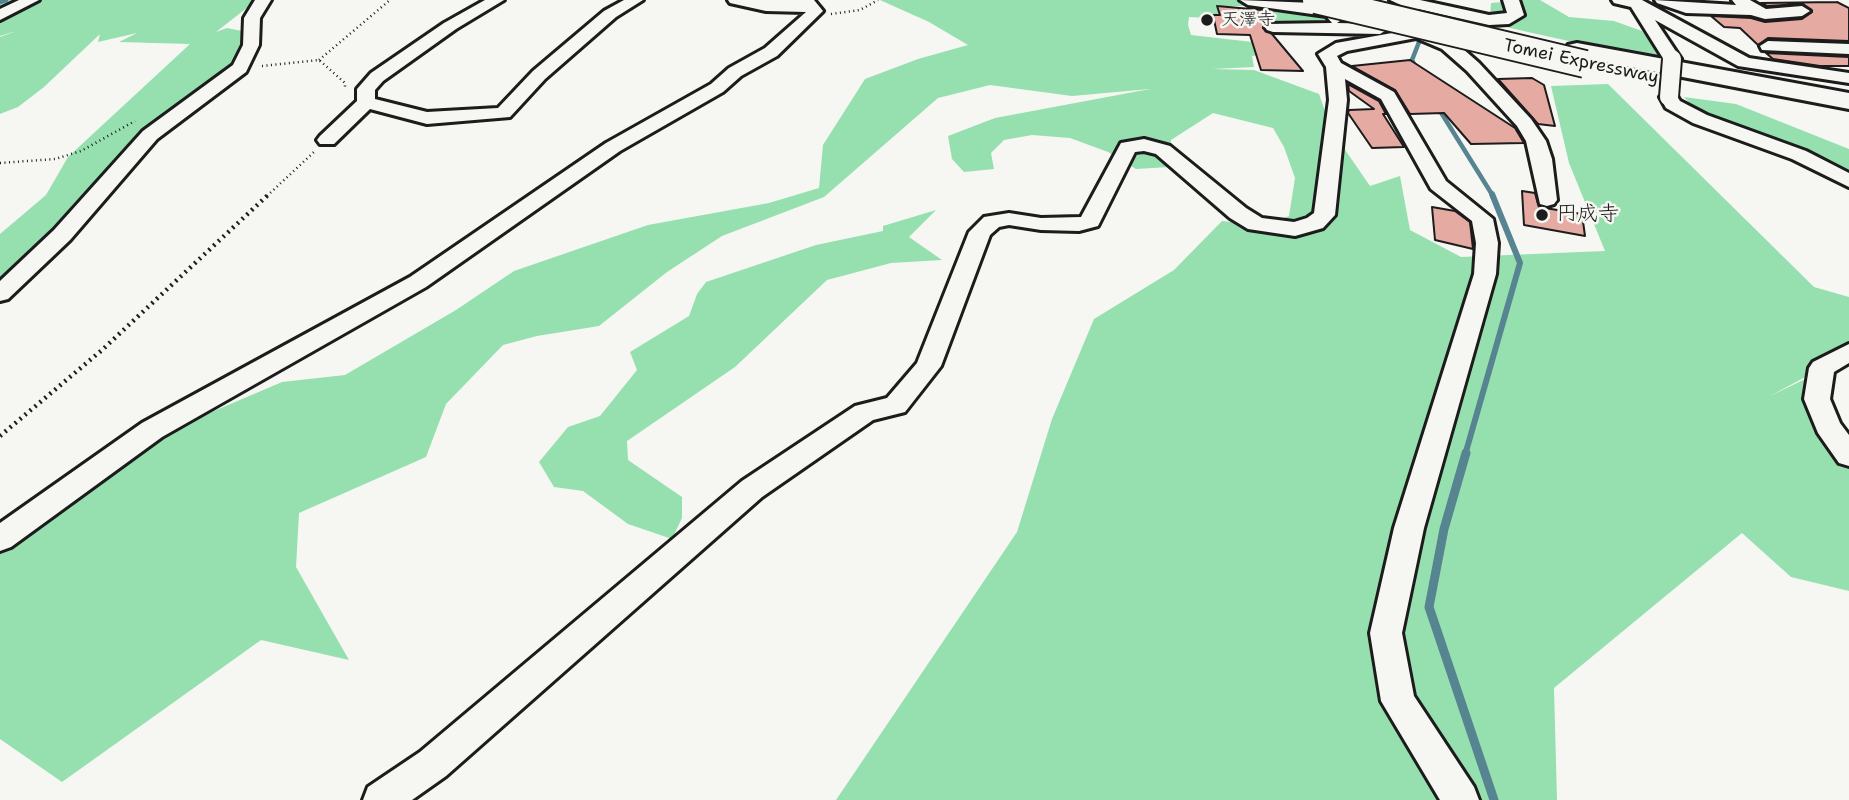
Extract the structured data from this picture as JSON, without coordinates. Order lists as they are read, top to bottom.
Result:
{
  "streets": {
    "highway": ["Tomei Expressway"]
  },
  "places": ["天澤寺", "円成寺"]
}
